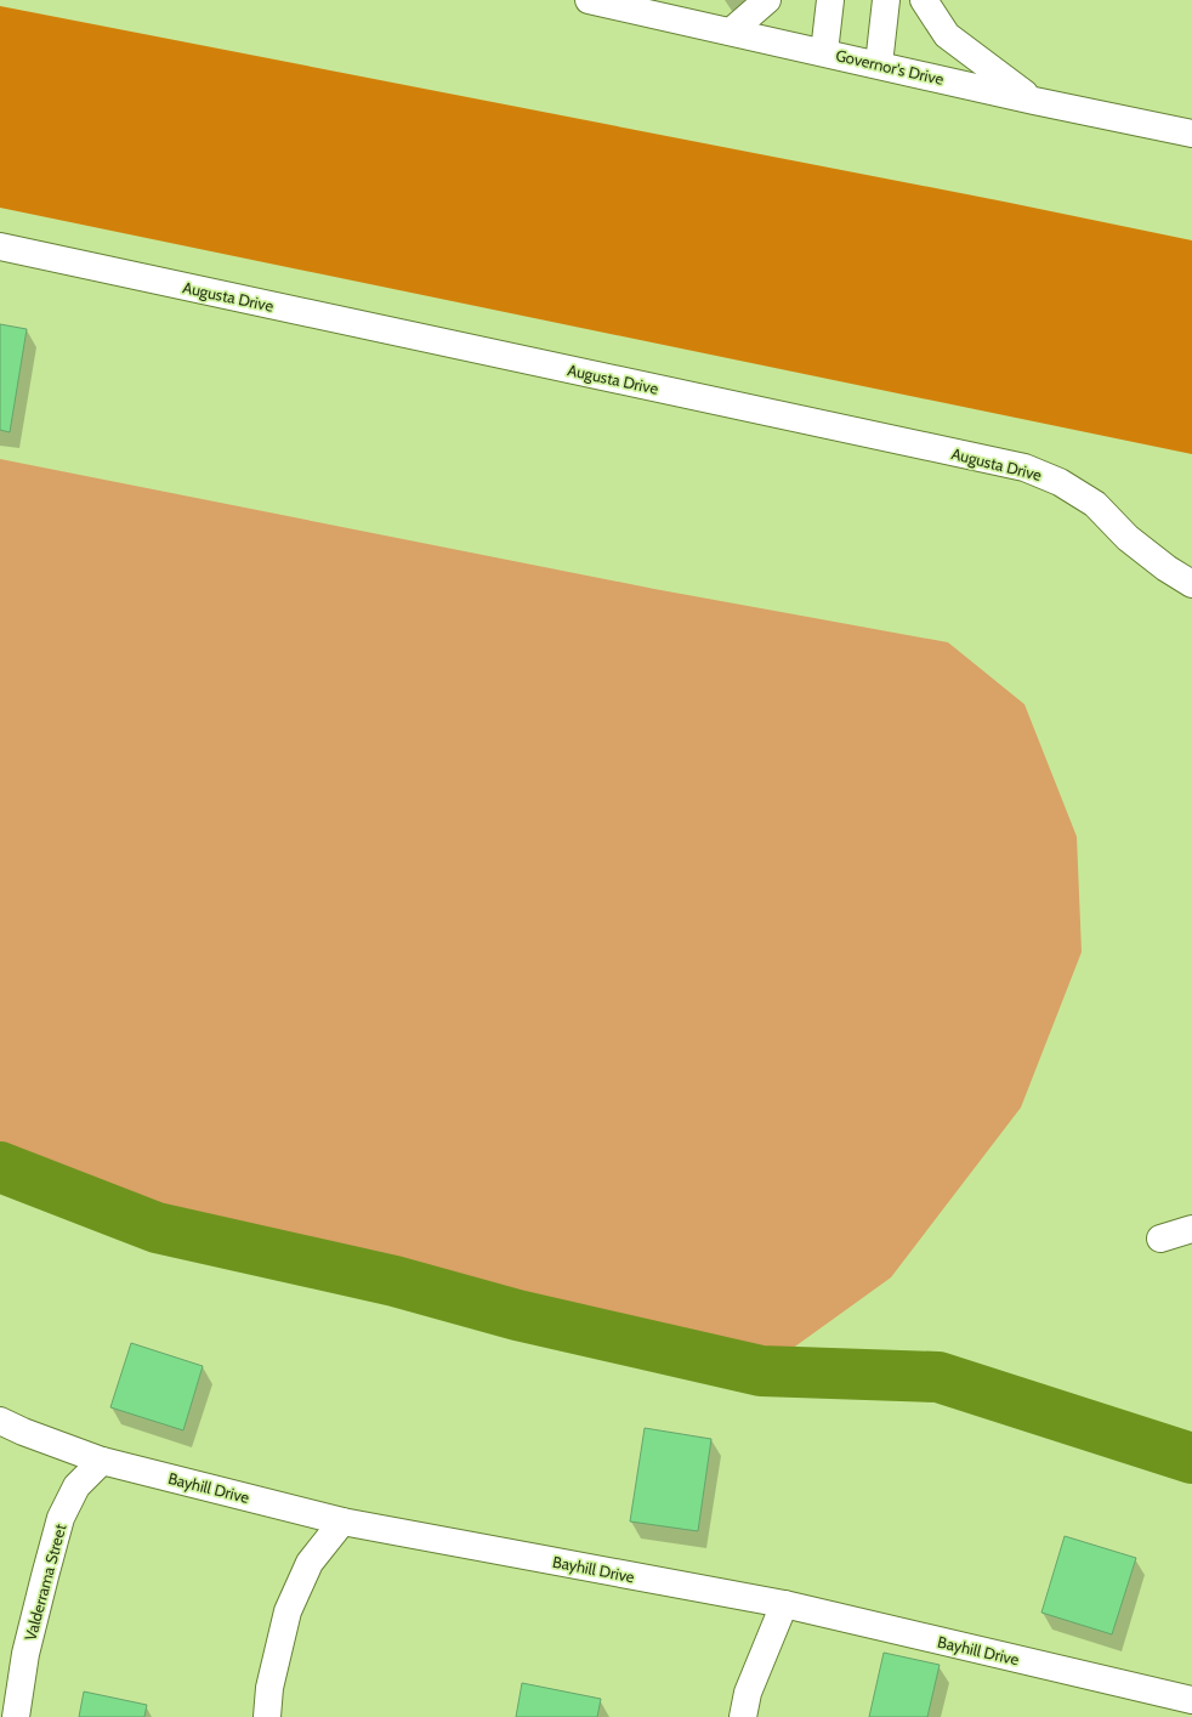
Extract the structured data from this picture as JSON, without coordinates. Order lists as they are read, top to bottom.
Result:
{
  "streets": {
    "main road": [
      "Governor's Drive",
      "Augusta Drive",
      "Bayhill Drive",
      "Valderrama Street"
    ]
  },
  "crossings": [
    ["Bayhill Drive", "Valderrama Street"]
  ]
}
